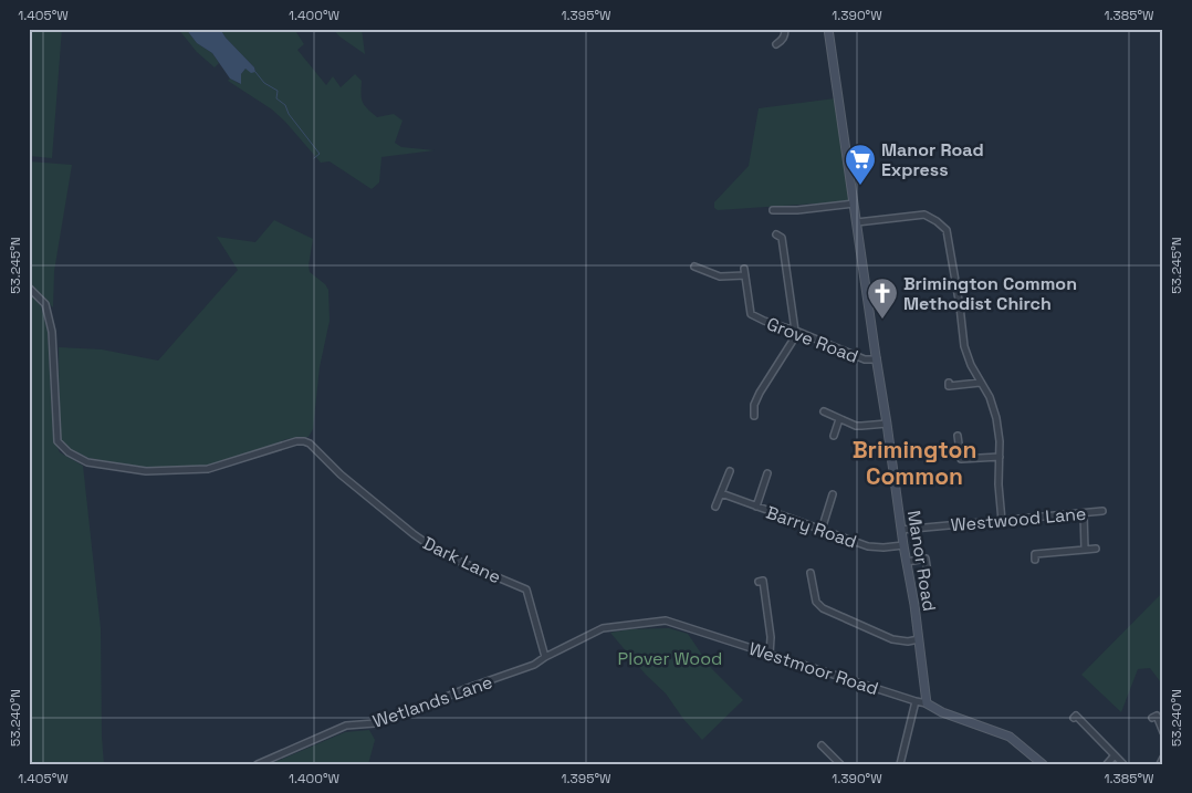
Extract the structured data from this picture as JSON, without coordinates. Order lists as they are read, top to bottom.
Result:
{
  "streets": {
    "street": [
      "Grove Road",
      "Westwood Lane",
      "Barry Road",
      "Dark Lane",
      "Manor Road",
      "Westmoor Road",
      "Wetlands Lane"
    ]
  },
  "crossings": [
    ["Grove Road", "Manor Road"],
    ["Westwood Lane", "Manor Road"],
    ["Barry Road", "Manor Road"],
    ["Dark Lane", "Westmoor Road"],
    ["Dark Lane", "Wetlands Lane"],
    ["Manor Road", "Westmoor Road"],
    ["Westmoor Road", "Wetlands Lane"]
  ],
  "districts": ["Brimington Common"],
  "parks": ["Plover Wood"],
  "places": {
    "supermarket": ["Manor Road Express"],
    "church": ["Brimington Common Methodist Chirch"]
  },
  "coordinates": [
    "1.405°W",
    "1.400°W",
    "1.395°W",
    "1.390°W",
    "1.385°W",
    "53.245°N",
    "53.240°N"
  ]
}
